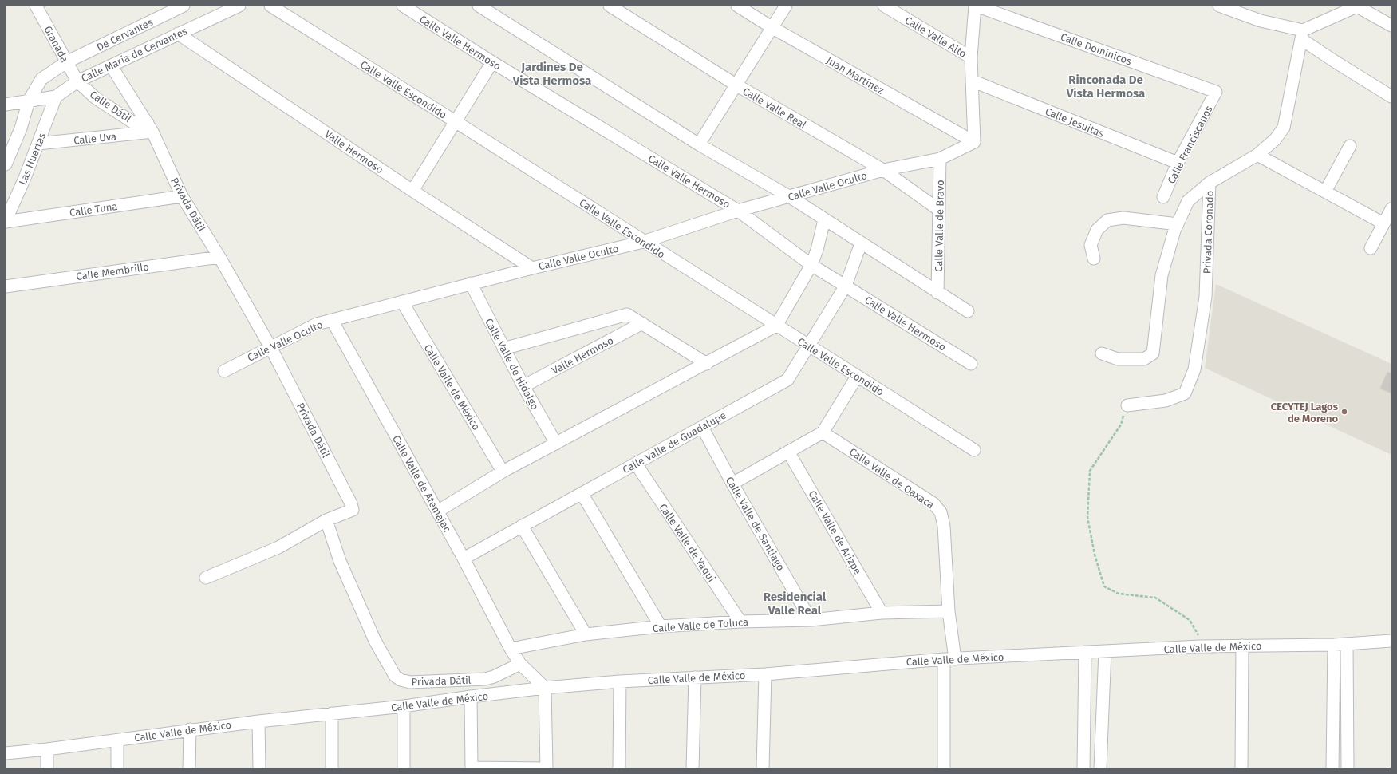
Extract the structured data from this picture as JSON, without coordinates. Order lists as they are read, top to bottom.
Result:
{
  "streets": {
    "street": [
      "De Cervantes",
      "Calle Valle Alto",
      "Calle Valle Hermoso",
      "Granada",
      "Calle Dominicos",
      "Calle María de Cervantes",
      "Juan Martínez",
      "Calle Valle Escondido",
      "Calle Dátil",
      "Calle Valle Real",
      "Calle Jesuitas",
      "Calle Uva",
      "Calle Franciscanos",
      "Valle Hermoso",
      "Las Huertas",
      "Calle Valle Oculto",
      "Privada Dátil",
      "Calle Tuna",
      "Calle Valle de Bravo",
      "Privada Coronado",
      "Calle Membrillo",
      "Calle Valle de Hidalgo",
      "Calle Valle de México",
      "Calle Valle de Guadalupe",
      "Calle Valle de Oaxaca",
      "Calle Valle de Atemajac",
      "Calle Valle de Santiago",
      "Calle Valle de Arizpe",
      "Calle Valle de Yaqui",
      "Calle Valle de Toluca"
    ]
  },
  "crossings": [
    ["De Cervantes", "Granada"],
    ["De Cervantes", "Calle María de Cervantes"],
    ["Calle Valle Hermoso", "Calle Valle Oculto"],
    ["Calle Valle Hermoso", "Calle Valle de Guadalupe"],
    ["Granada", "Calle María de Cervantes"],
    ["Granada", "Calle Dátil"],
    ["Calle Dominicos", "Calle Franciscanos"],
    ["Calle María de Cervantes", "Calle Dátil"],
    ["Calle María de Cervantes", "Valle Hermoso"],
    ["Calle María de Cervantes", "Las Huertas"],
    ["Calle María de Cervantes", "Privada Dátil"],
    ["Juan Martínez", "Calle Valle Oculto"],
    ["Calle Valle Escondido", "Calle Valle Oculto"],
    ["Calle Valle Escondido", "Calle Valle de Guadalupe"],
    ["Calle Dátil", "Calle Uva"],
    ["Calle Dátil", "Privada Dátil"],
    ["Calle Valle Real", "Calle Valle Oculto"],
    ["Calle Valle Real", "Calle Valle de Bravo"],
    ["Calle Jesuitas", "Calle Franciscanos"],
    ["Calle Uva", "Las Huertas"],
    ["Calle Uva", "Privada Dátil"],
    ["Valle Hermoso", "Calle Valle Oculto"],
    ["Valle Hermoso", "Calle Valle de Hidalgo"],
    ["Las Huertas", "Calle Tuna"],
    ["Calle Valle Oculto", "Privada Dátil"],
    ["Calle Valle Oculto", "Calle Valle de Bravo"],
    ["Calle Valle Oculto", "Calle Valle de Hidalgo"],
    ["Calle Valle Oculto", "Calle Valle de México"],
    ["Calle Valle Oculto", "Calle Valle de Atemajac"],
    ["Privada Dátil", "Calle Tuna"],
    ["Privada Dátil", "Calle Membrillo"],
    ["Privada Dátil", "Calle Valle de Atemajac"],
    ["Calle Valle de México", "Calle Valle de Oaxaca"],
    ["Calle Valle de México", "Calle Valle de Atemajac"],
    ["Calle Valle de Guadalupe", "Calle Valle de Atemajac"],
    ["Calle Valle de Guadalupe", "Calle Valle de Santiago"],
    ["Calle Valle de Guadalupe", "Calle Valle de Yaqui"],
    ["Calle Valle de Oaxaca", "Calle Valle de Toluca"],
    ["Calle Valle de Atemajac", "Calle Valle de Toluca"],
    ["Calle Valle de Santiago", "Calle Valle de Toluca"],
    ["Calle Valle de Arizpe", "Calle Valle de Toluca"],
    ["Calle Valle de Yaqui", "Calle Valle de Toluca"]
  ],
  "districts": ["Jardines De Vista Hermosa", "Rinconada De Vista Hermosa", "Residencial Valle Real"],
  "places": ["CECYTEJ Lagos de Moreno"]
}
